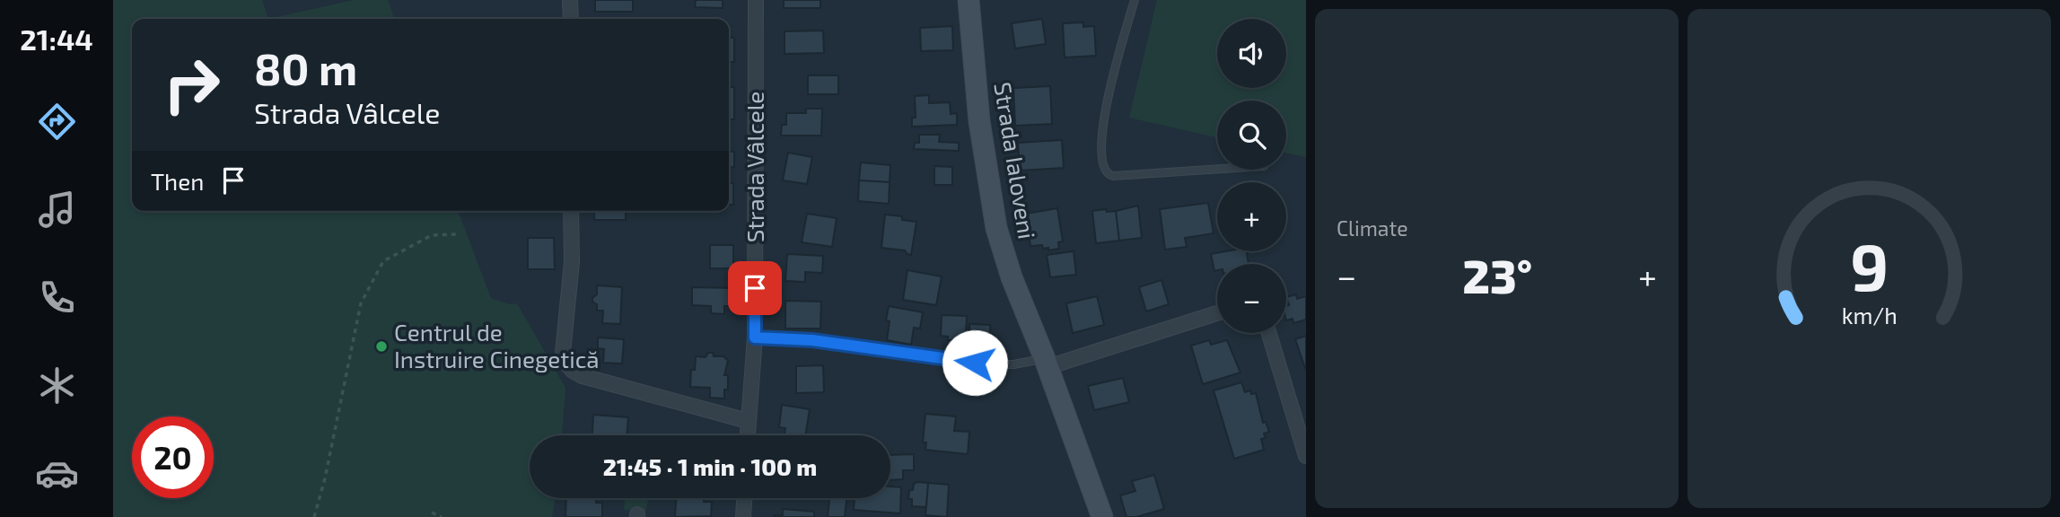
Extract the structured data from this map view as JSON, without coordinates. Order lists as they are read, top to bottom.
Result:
{
  "streets": {
    "street": ["Strada Ialoveni", "Strada Vâlcele"]
  },
  "places": ["Centrul de Instruire Cinegetică"],
  "page": {
    "tabs": "21:44",
    "tile": "Climate",
    "map_buttons": ["+", "−"],
    "turn": ["80 m", "Strada Vâlcele"],
    "then": "Then",
    "heat": ["−", "23°", "+"],
    "limit": "20",
    "trip": "21:45 · 1 min · 100 m",
    "gauge": ["9", "km/h"]
  }
}
